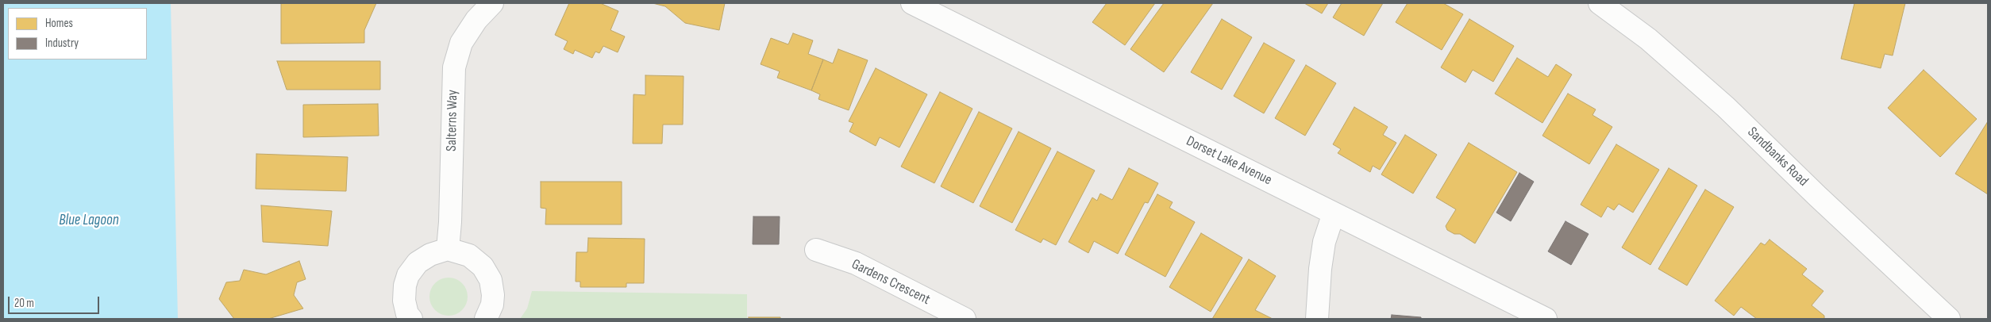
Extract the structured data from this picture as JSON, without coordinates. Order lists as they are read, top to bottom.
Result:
{
  "streets": {
    "street": [
      "Salterns Way",
      "Sandbanks Road",
      "Dorset Lake Avenue",
      "Gardens Crescent"
    ]
  },
  "water": ["Blue Lagoon"],
  "legend": ["Homes", "Industry"],
  "scale_bar": "20 m"
}
